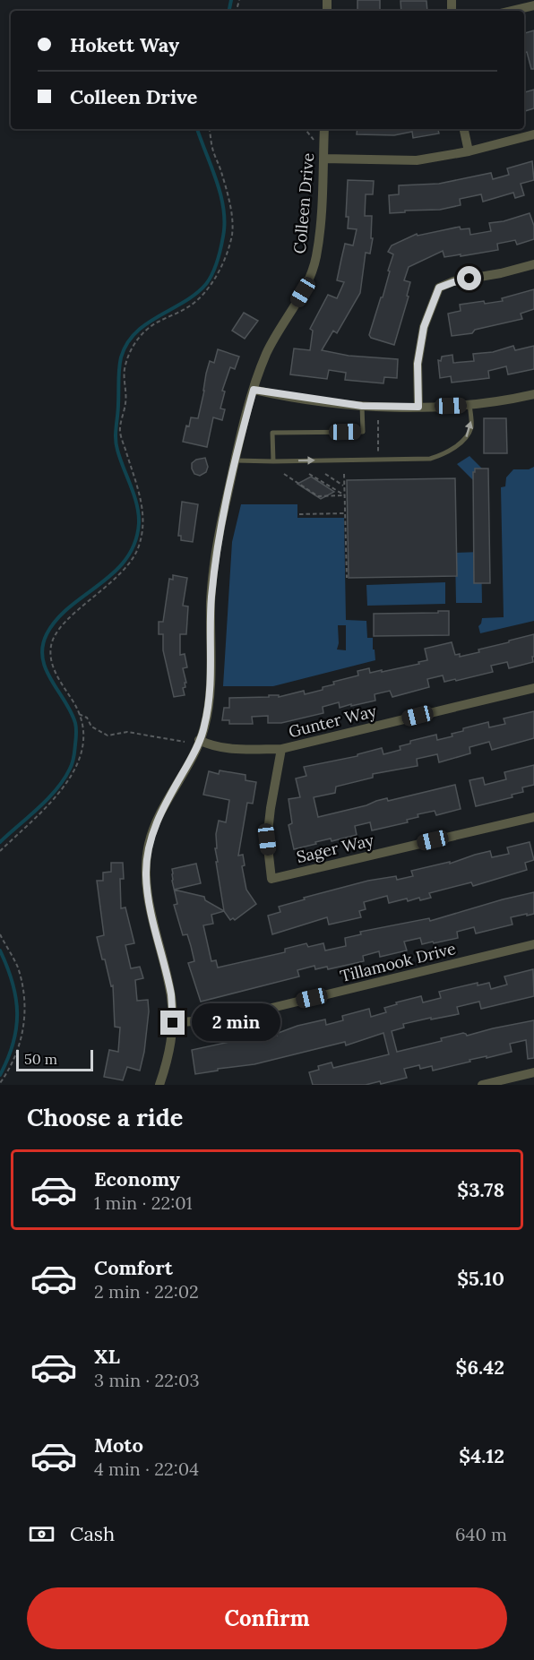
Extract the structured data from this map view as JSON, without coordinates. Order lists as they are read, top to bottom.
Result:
{
  "streets": {
    "street": [
      "Colleen Drive",
      "Gunter Way",
      "Sager Way",
      "Tillamook Drive"
    ]
  },
  "crossings": [
    ["Colleen Drive", "Gunter Way"],
    ["Colleen Drive", "Tillamook Drive"],
    ["Gunter Way", "Sager Way"]
  ],
  "scale_bar": "50 m",
  "page": {
    "banner": ["Hokett Way", "Colleen Drive"],
    "bubble": "2 min",
    "scale": "50 m",
    "heading": "Choose a ride",
    "list": [
      {
        "name": "Economy",
        "note": "1 min · 22:01",
        "value": "$3.78"
      },
      {
        "name": "Comfort",
        "note": "2 min · 22:02",
        "value": "$5.10"
      },
      {
        "name": "XL",
        "note": "3 min · 22:03",
        "value": "$6.42"
      },
      {
        "name": "Moto",
        "note": "4 min · 22:04",
        "value": "$4.12"
      }
    ],
    "pay": ["Cash", "640 m"],
    "buttons": "Confirm"
  }
}
